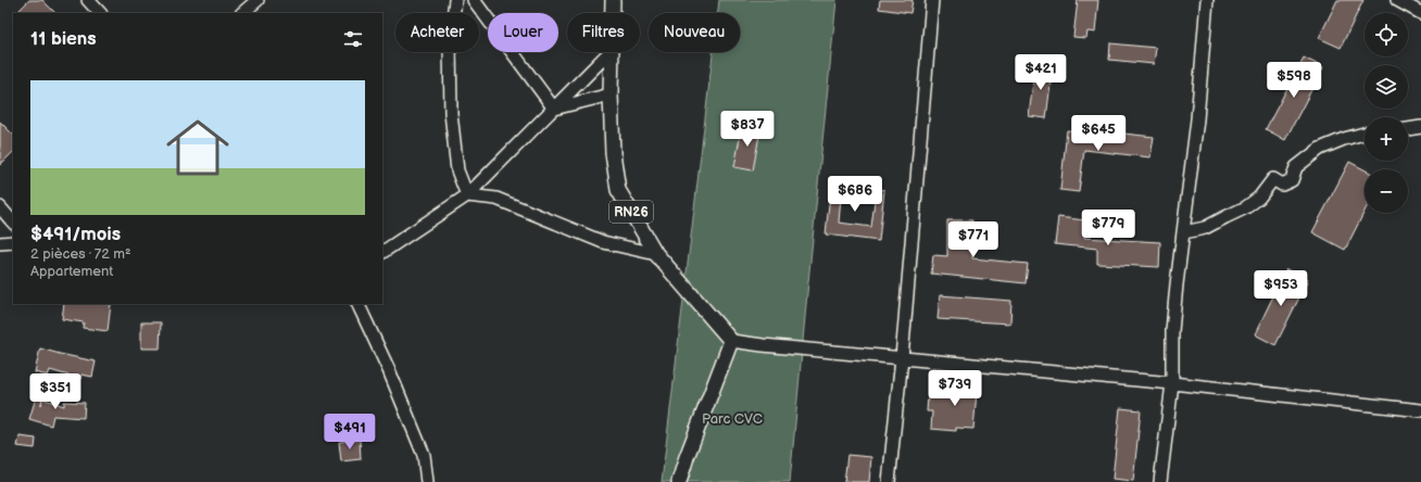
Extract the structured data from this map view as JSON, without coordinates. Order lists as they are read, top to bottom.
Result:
{
  "streets": {
    "main road": ["RN26"]
  },
  "parks": ["Parc CVC"],
  "page": {
    "map_buttons": ["+", "−"],
    "chip": [
      "Acheter",
      "Louer",
      "Filtres",
      "Nouveau"
    ],
    "heading": "11 biens",
    "price": [
      "$421",
      "$598",
      "$837",
      "$645",
      "$686",
      "$779",
      "$771",
      "$953",
      "$739",
      "$351",
      "$491"
    ],
    "list": [
      {
        "name": "$491/mois",
        "note": "2 pièces · 72 m² · Appartement"
      }
    ]
  }
}
